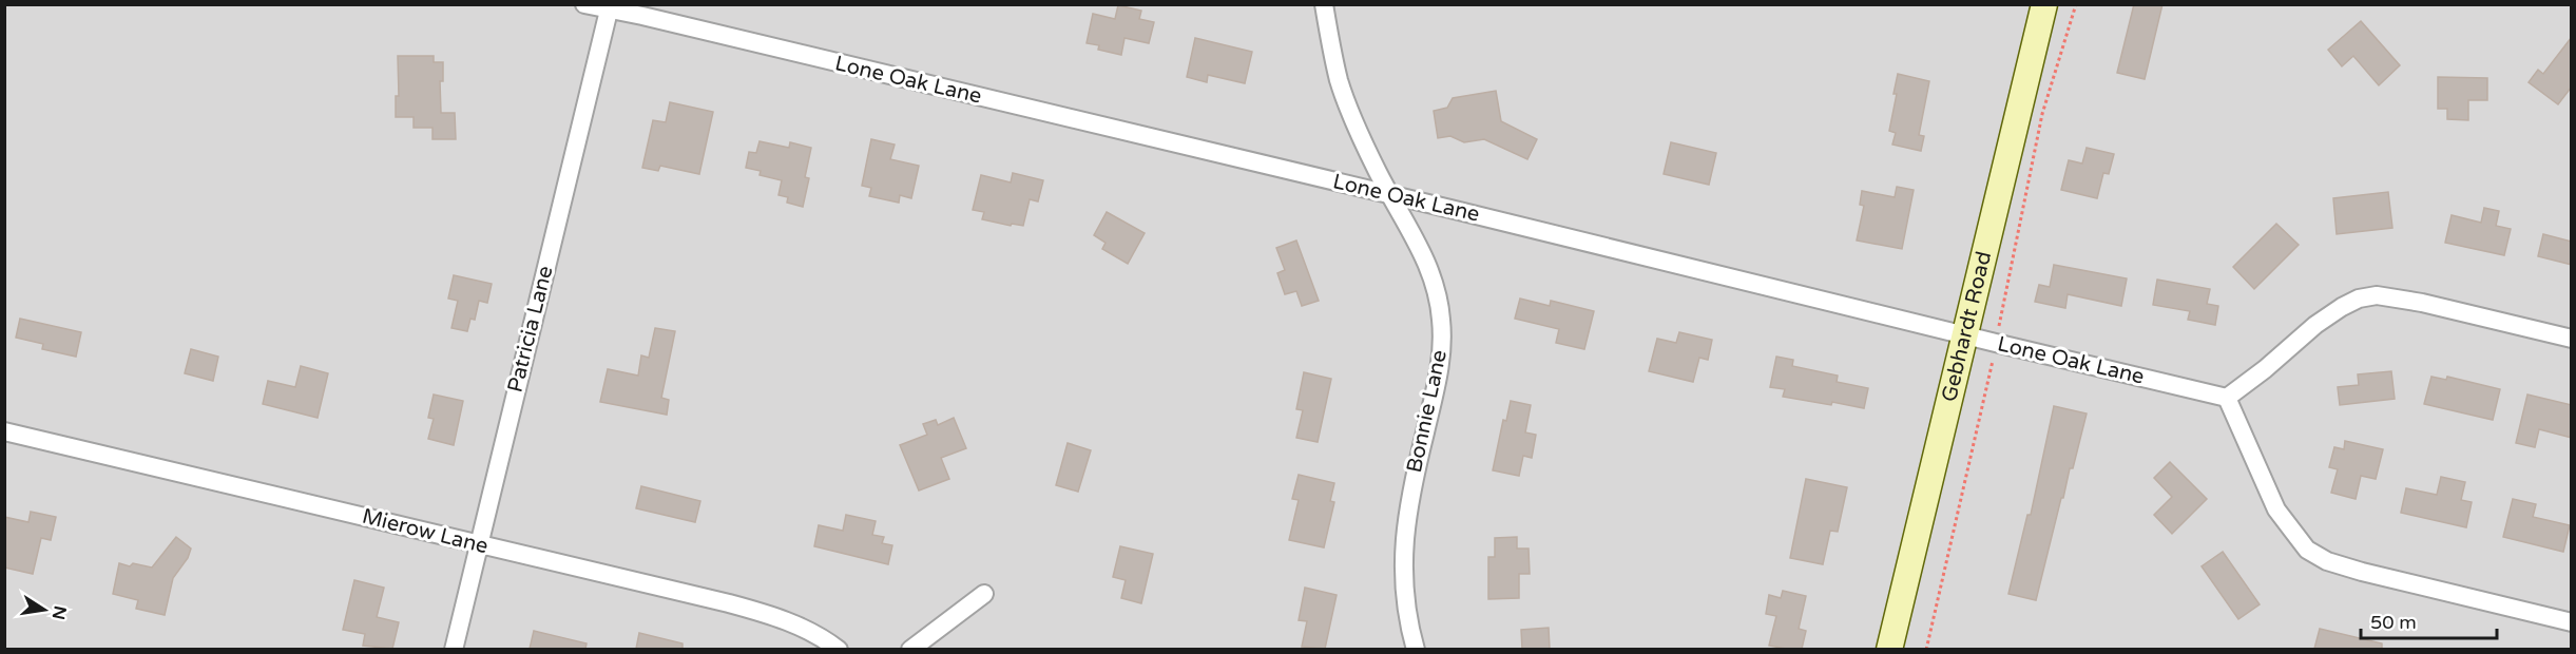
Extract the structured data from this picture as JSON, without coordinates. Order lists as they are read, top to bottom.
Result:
{
  "streets": {
    "street": [
      "Lone Oak Lane",
      "Gebhardt Road",
      "Patricia Lane",
      "Bonnie Lane",
      "Mierow Lane"
    ]
  },
  "crossings": [
    ["Lone Oak Lane", "Gebhardt Road"],
    ["Lone Oak Lane", "Patricia Lane"],
    ["Lone Oak Lane", "Bonnie Lane"],
    ["Patricia Lane", "Mierow Lane"]
  ],
  "scale_bar": "50 m",
  "north": "right"
}
